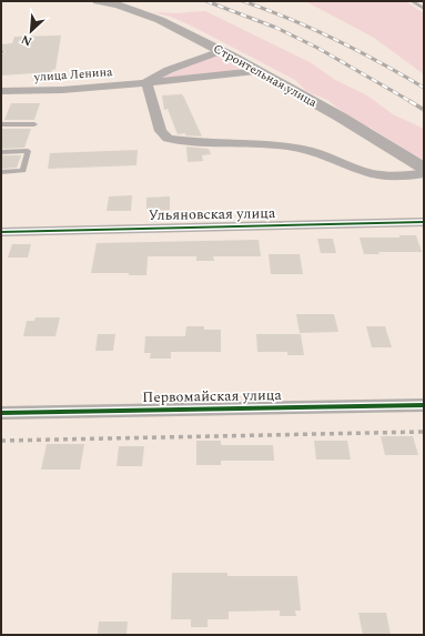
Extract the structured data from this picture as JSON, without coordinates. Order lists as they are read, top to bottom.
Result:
{
  "streets": {
    "street": [
      "улица Ленина",
      "Строительная улица",
      "Ульяновская улица",
      "Первомайская улица"
    ]
  },
  "crossings": [
    ["улица Ленина", "Строительная улица"]
  ],
  "north": "bottom left"
}
